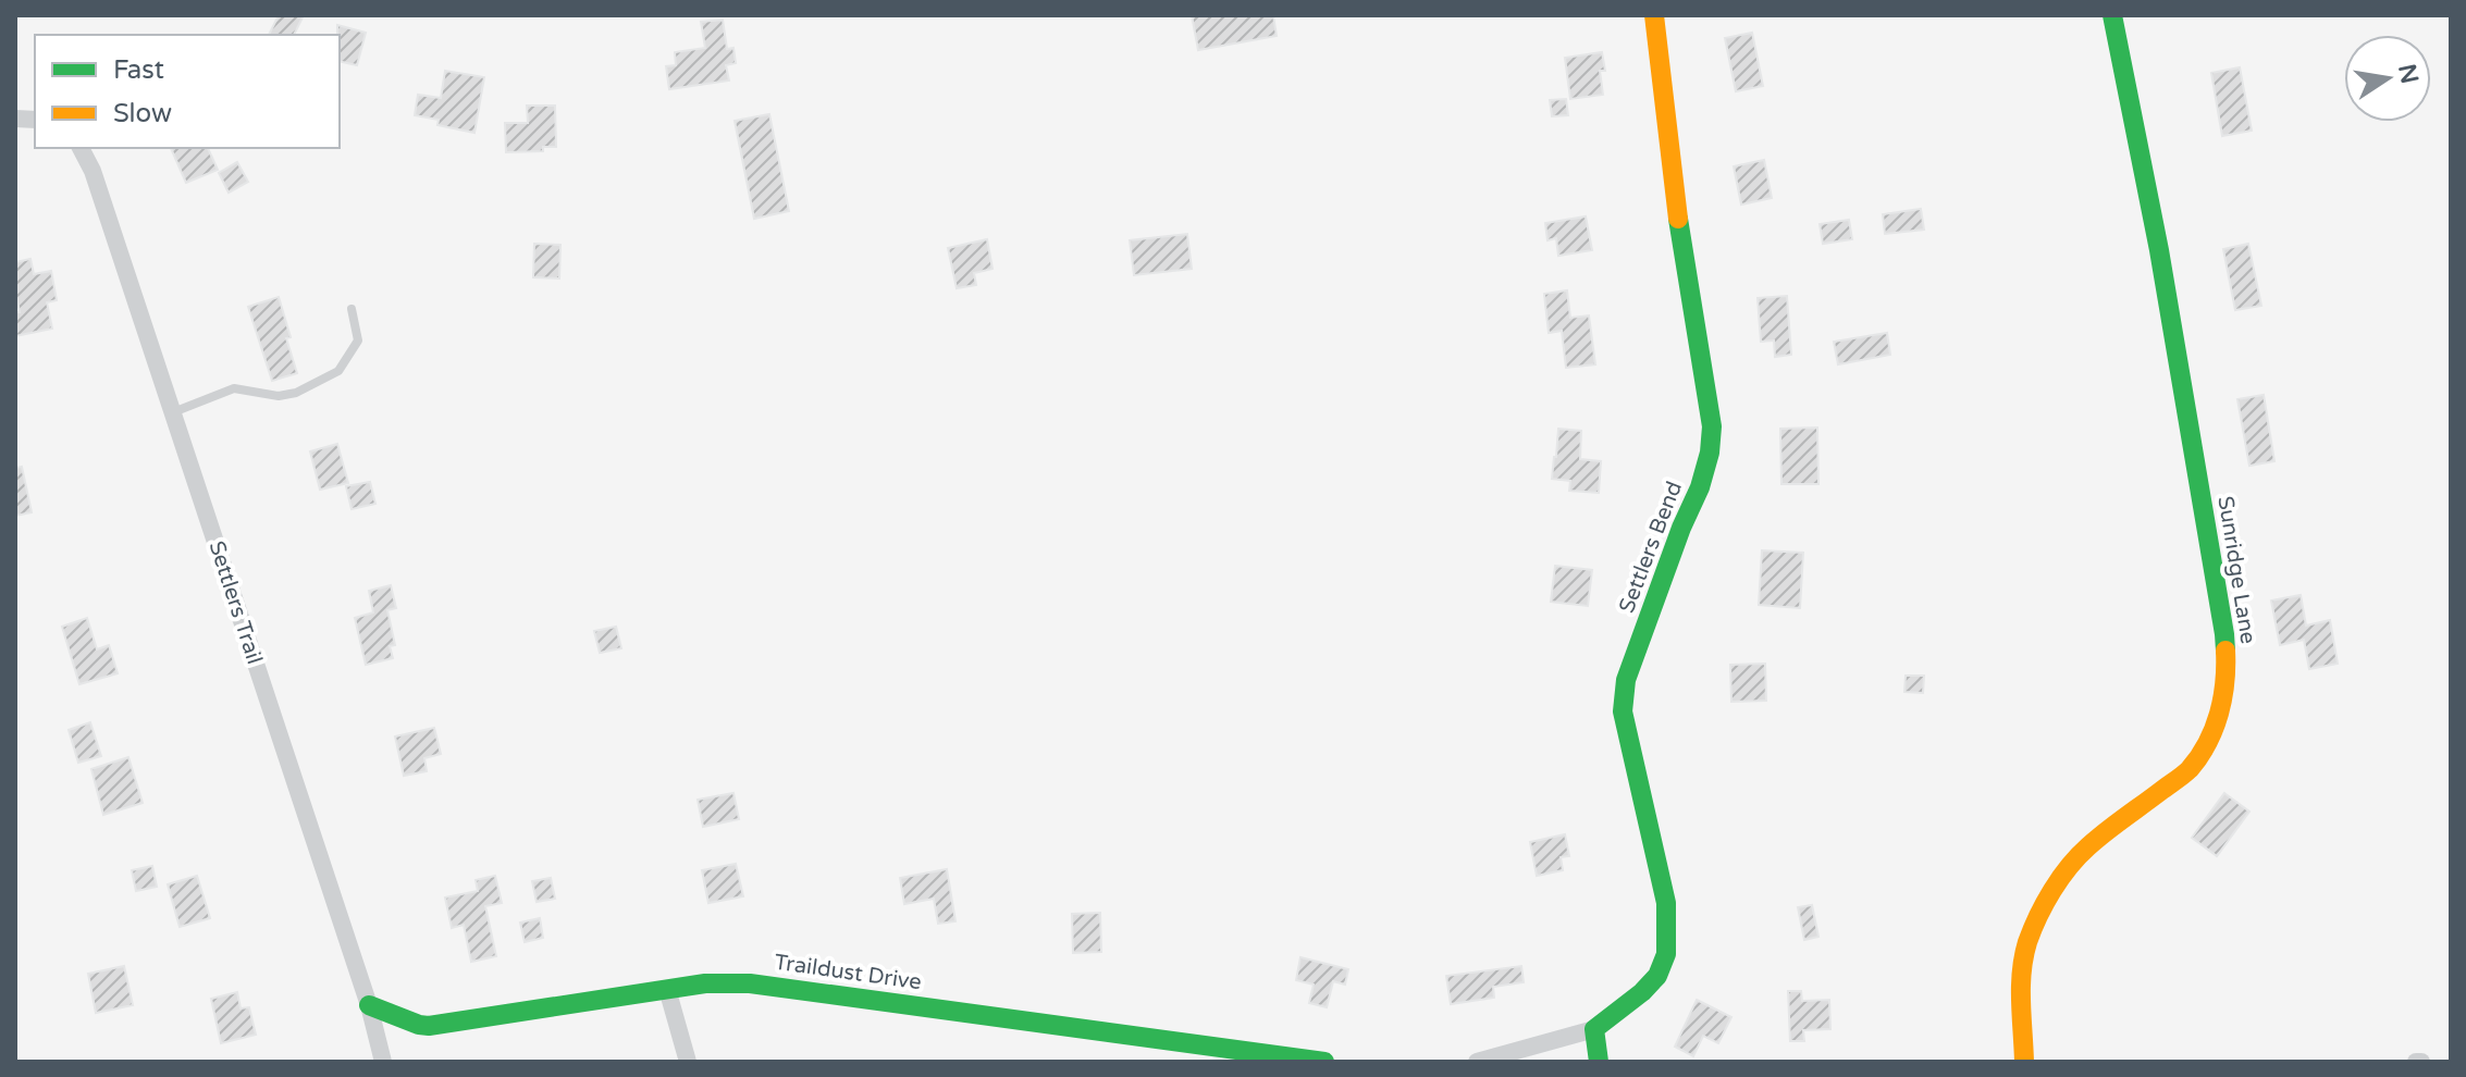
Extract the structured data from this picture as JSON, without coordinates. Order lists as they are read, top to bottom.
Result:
{
  "streets": {
    "street": [
      "Settlers Bend",
      "Sunridge Lane",
      "Settlers Trail",
      "Traildust Drive"
    ]
  },
  "crossings": [
    ["Settlers Trail", "Traildust Drive"]
  ],
  "legend": ["Fast", "Slow"],
  "north": "right"
}
